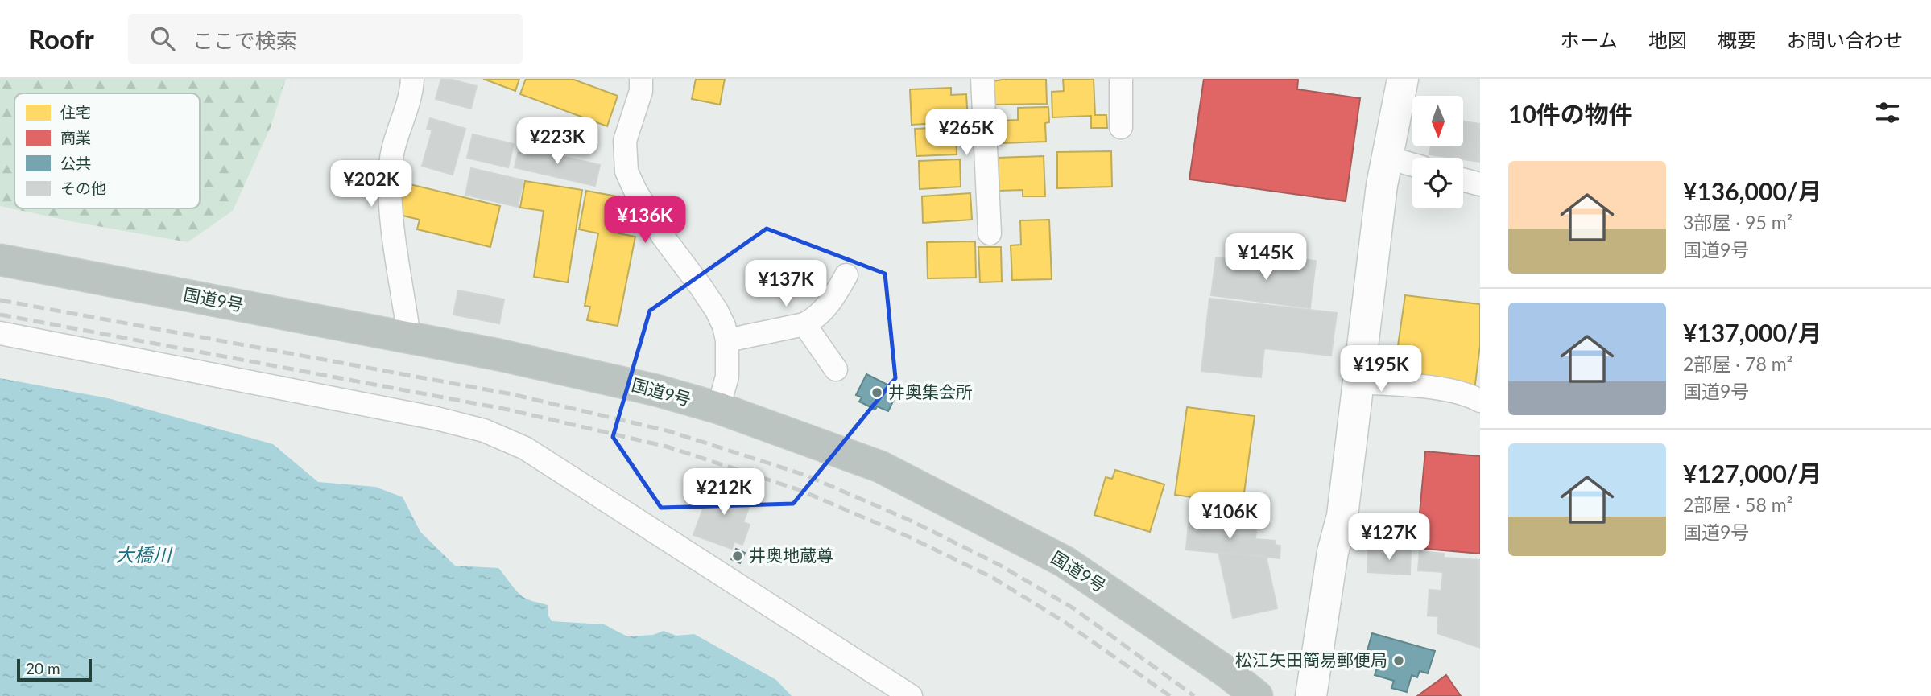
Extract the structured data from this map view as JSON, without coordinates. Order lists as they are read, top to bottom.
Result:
{
  "streets": {
    "highway": ["国道9号"]
  },
  "water": ["大橋川"],
  "places": ["井奥集会所", "井奥地蔵尊", "松江矢田簡易郵便局"],
  "legend": [
    "住宅",
    "商業",
    "公共",
    "その他"
  ],
  "scale_bar": "20 m",
  "north": "bottom",
  "page": {
    "header": "Roofr",
    "search": "ここで検索",
    "nav": [
      "ホーム",
      "地図",
      "概要",
      "お問い合わせ"
    ],
    "heading": "10件の物件",
    "price": [
      "¥265K",
      "¥223K",
      "¥202K",
      "¥136K",
      "¥145K",
      "¥137K",
      "¥195K",
      "¥212K",
      "¥106K",
      "¥127K"
    ],
    "list": [
      {
        "name": "¥136,000/月",
        "note": "3部屋 · 95 m² · 国道9号"
      },
      {
        "name": "¥137,000/月",
        "note": "2部屋 · 78 m² · 国道9号"
      },
      {
        "name": "¥127,000/月",
        "note": "2部屋 · 58 m² · 国道9号"
      }
    ],
    "scale": "20 m"
  }
}
